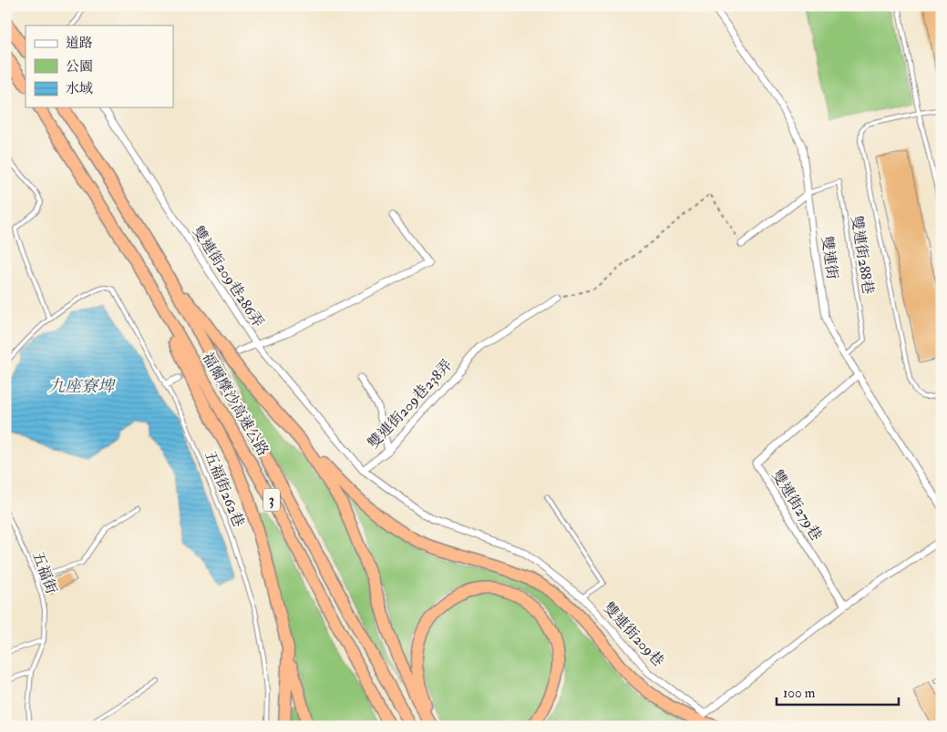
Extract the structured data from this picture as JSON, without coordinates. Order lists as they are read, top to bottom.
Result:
{
  "streets": {
    "highway": ["福爾摩沙高速公路", "3"],
    "street": [
      "雙連街",
      "雙連街209巷286弄",
      "雙連街209巷238弄",
      "雙連街279巷",
      "雙連街209巷"
    ],
    "lane": ["雙連街288巷", "五福街262巷", "五福街"]
  },
  "crossings": [
    ["雙連街288巷", "雙連街"],
    ["雙連街", "雙連街279巷"],
    ["雙連街209巷286弄", "雙連街209巷238弄"],
    ["雙連街209巷238弄", "雙連街209巷"],
    ["雙連街279巷", "雙連街209巷"]
  ],
  "water": ["九座寮埤"],
  "legend": ["道路", "公園", "水域"],
  "scale_bar": "100 m"
}
